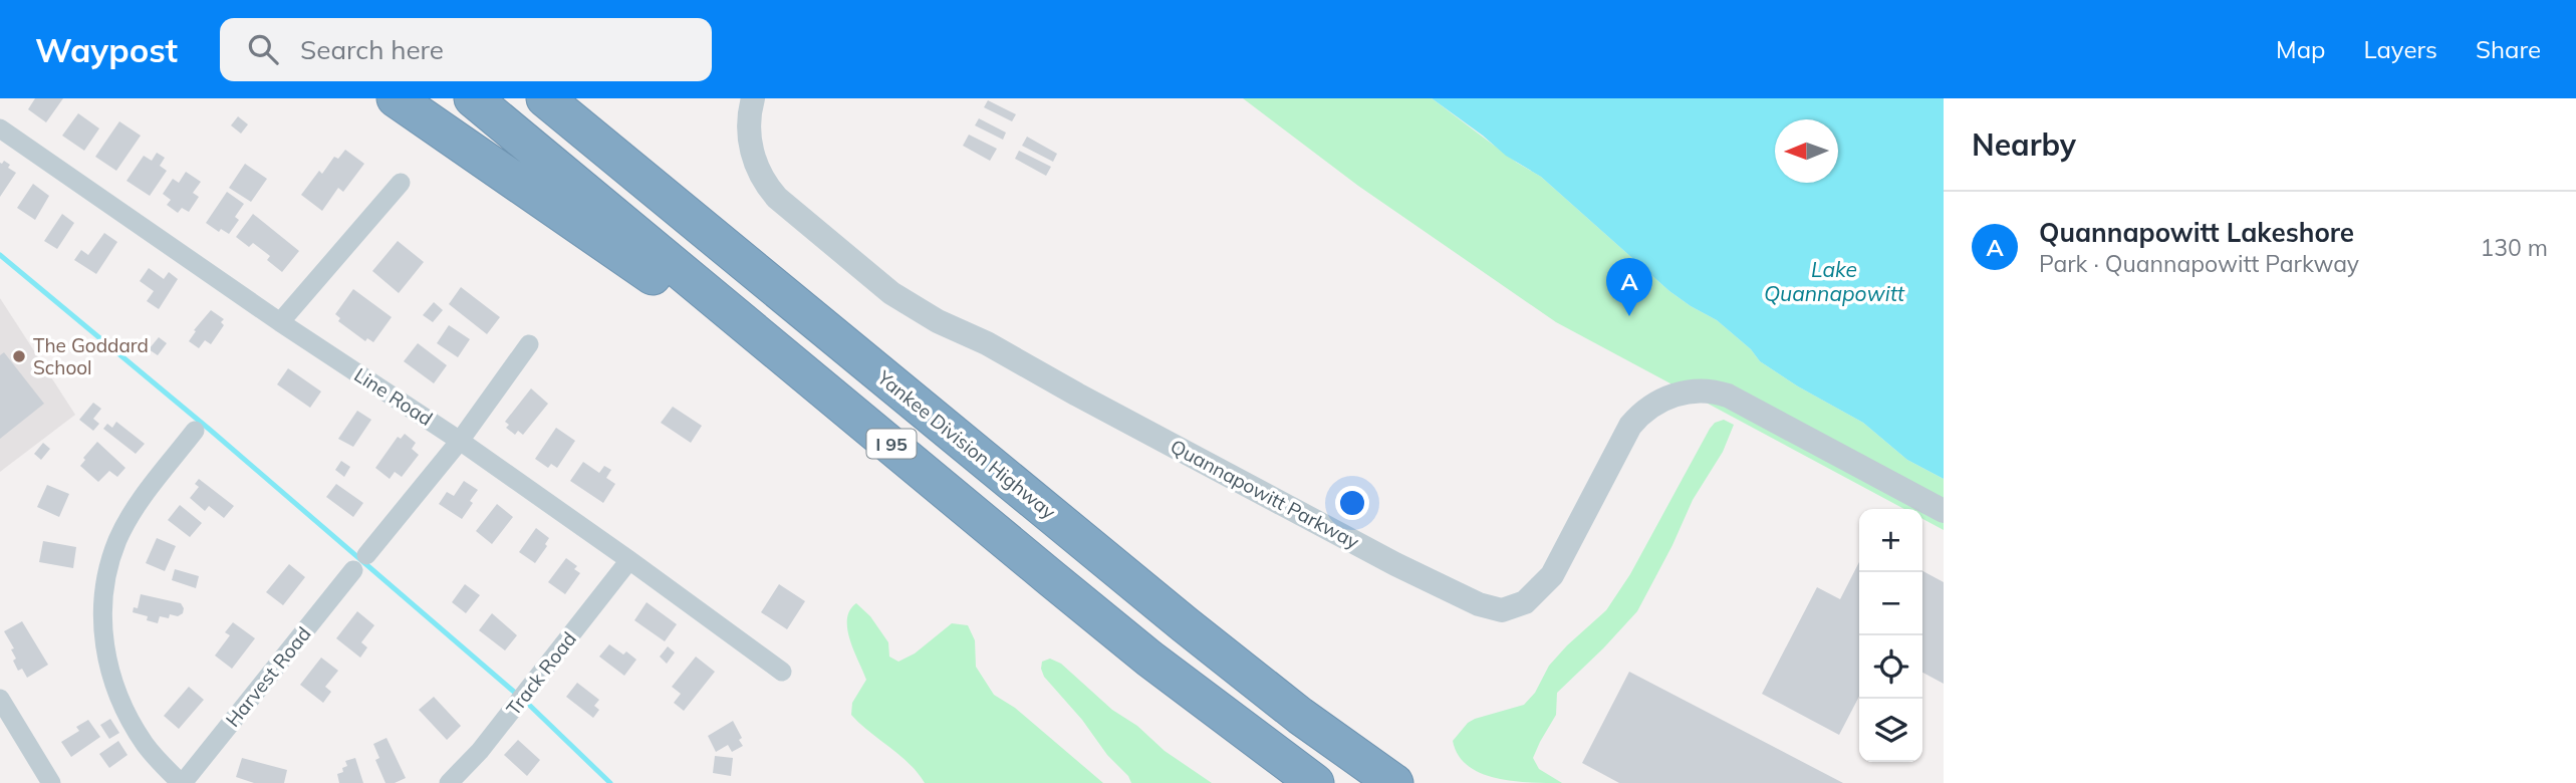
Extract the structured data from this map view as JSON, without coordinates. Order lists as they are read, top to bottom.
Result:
{
  "streets": {
    "highway": ["I 95", "Yankee Division Highway"],
    "street": [
      "Line Road",
      "Quannapowitt Parkway",
      "Track Road",
      "Harvest Road"
    ]
  },
  "crossings": [
    ["Line Road", "Track Road"]
  ],
  "water": ["Lake Quannapowitt"],
  "places": ["The Goddard School"],
  "north": "left",
  "page": {
    "header": "Waypost",
    "search": "Search here",
    "nav": ["Map", "Layers", "Share"],
    "heading": "Nearby",
    "list": [
      {
        "mark": "A",
        "name": "Quannapowitt Lakeshore",
        "note": "Park · Quannapowitt Parkway",
        "value": "130 m"
      }
    ],
    "pins": "A",
    "map_buttons": ["+", "−"]
  }
}
